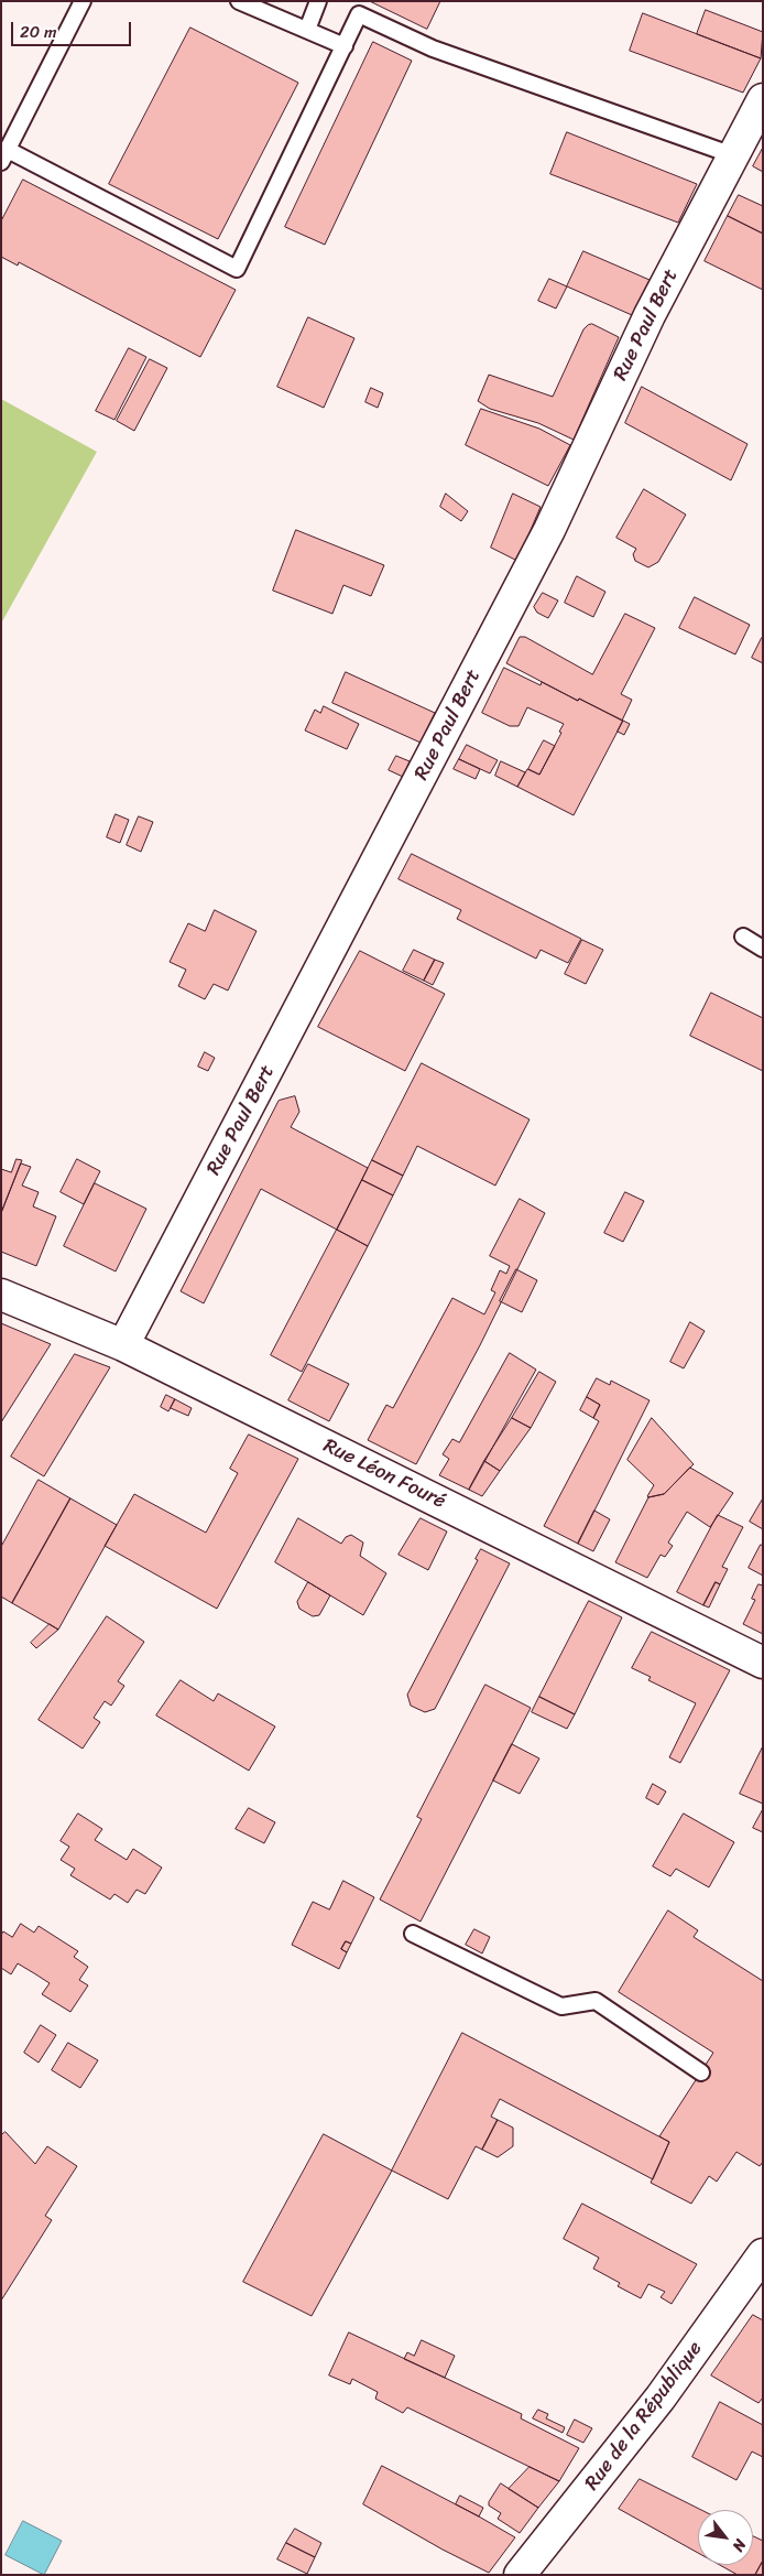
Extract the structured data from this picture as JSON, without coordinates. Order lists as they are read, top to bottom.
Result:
{
  "streets": {
    "street": ["Rue Paul Bert", "Rue Léon Fouré", "Rue de la République"]
  },
  "crossings": [
    ["Rue Paul Bert", "Rue Léon Fouré"]
  ],
  "scale_bar": "20 m",
  "north": "bottom right"
}
